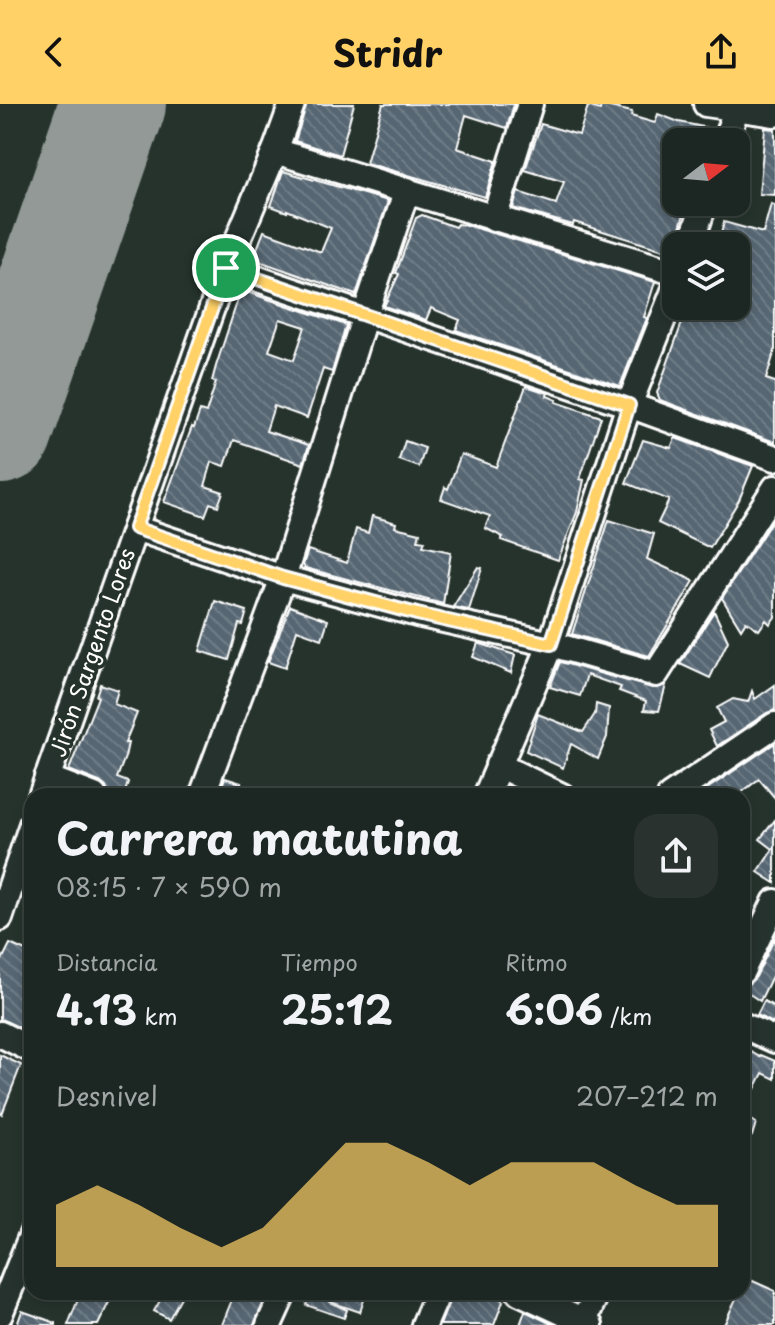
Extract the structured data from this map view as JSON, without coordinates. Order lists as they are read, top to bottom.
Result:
{
  "streets": {
    "street": ["Jirón Sargento Lores"]
  },
  "north": "right",
  "page": {
    "header": "Stridr",
    "heading": ["Carrera matutina", "08:15 · 7 × 590 m"],
    "stats": [
      ["Distancia", "4.13 km"],
      ["Tiempo", "25:12"],
      ["Ritmo", "6:06 /km"]
    ],
    "chart": ["Desnivel", "207–212 m"]
  }
}
